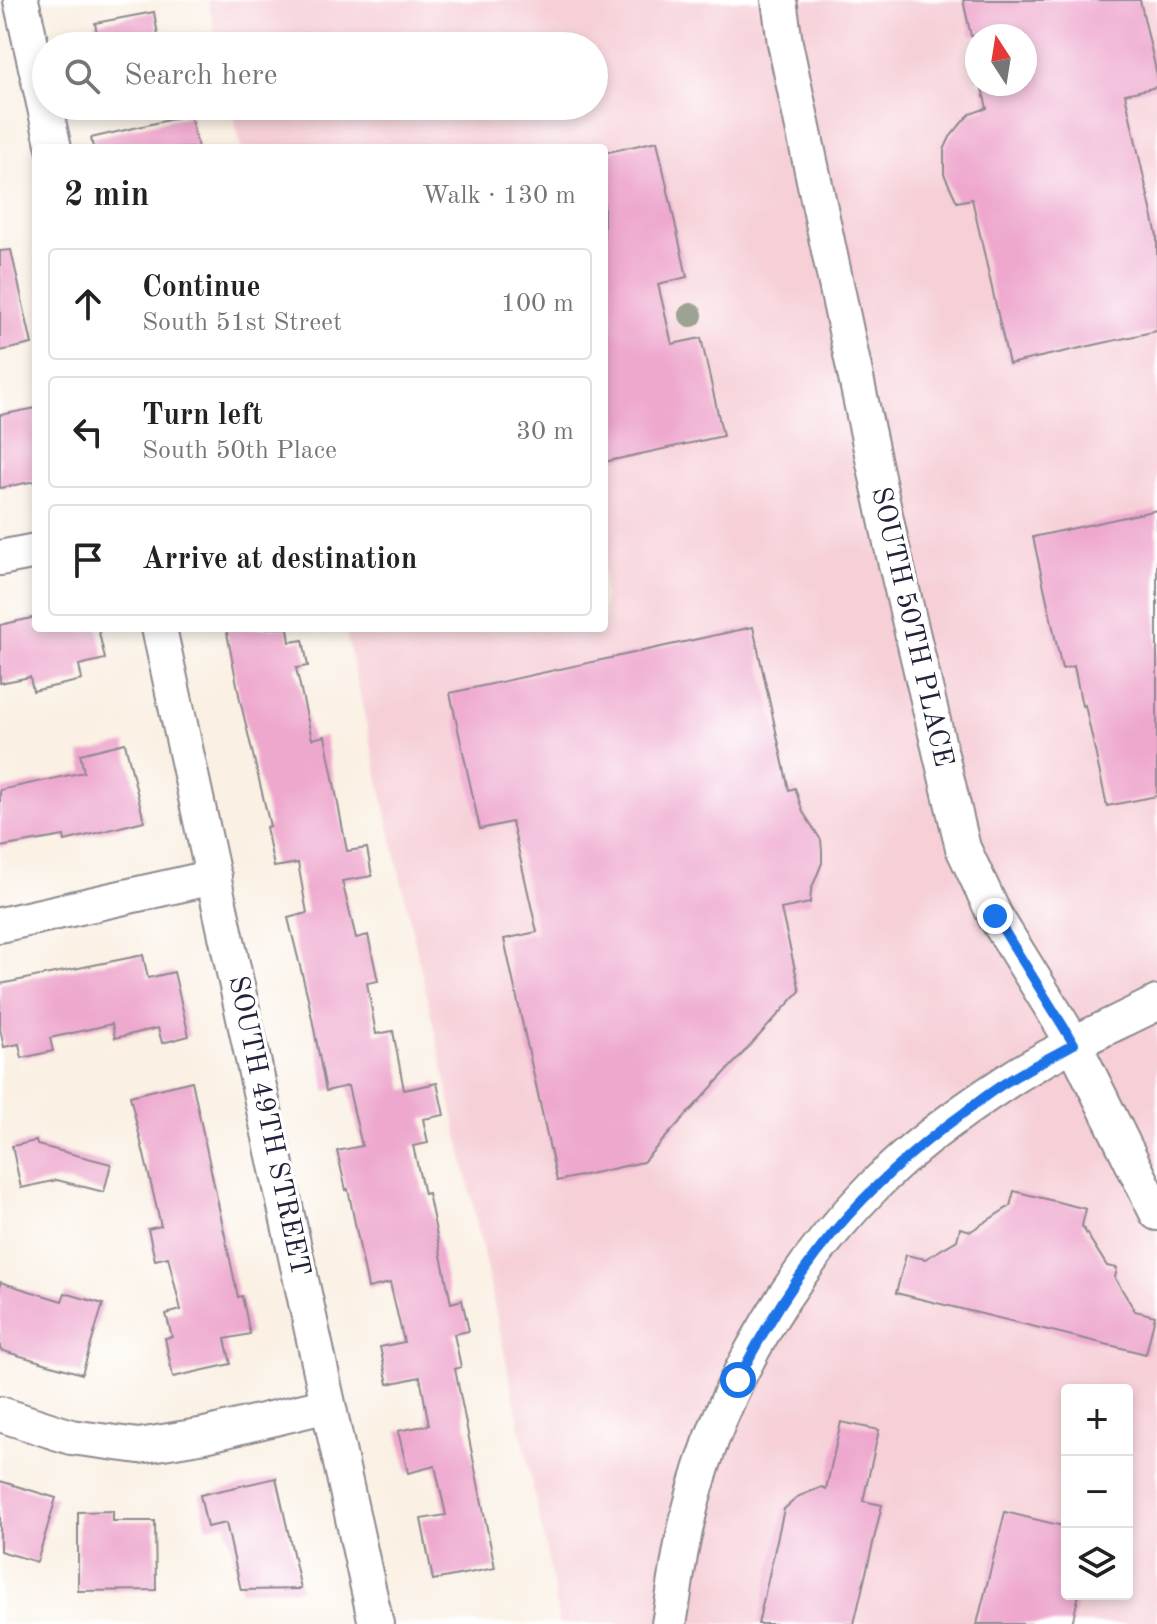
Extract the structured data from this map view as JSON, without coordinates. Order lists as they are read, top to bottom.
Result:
{
  "streets": {
    "street": ["SOUTH 50TH PLACE", "SOUTH 49TH STREET"]
  },
  "north": "top",
  "page": {
    "search": "Search here",
    "heading": ["2 min", "Walk · 130 m"],
    "list": [
      ["Continue", "South 51st Street", "100 m"],
      ["Turn left", "South 50th Place", "30 m"],
      "Arrive at destination"
    ],
    "map_buttons": ["+", "−"]
  }
}
